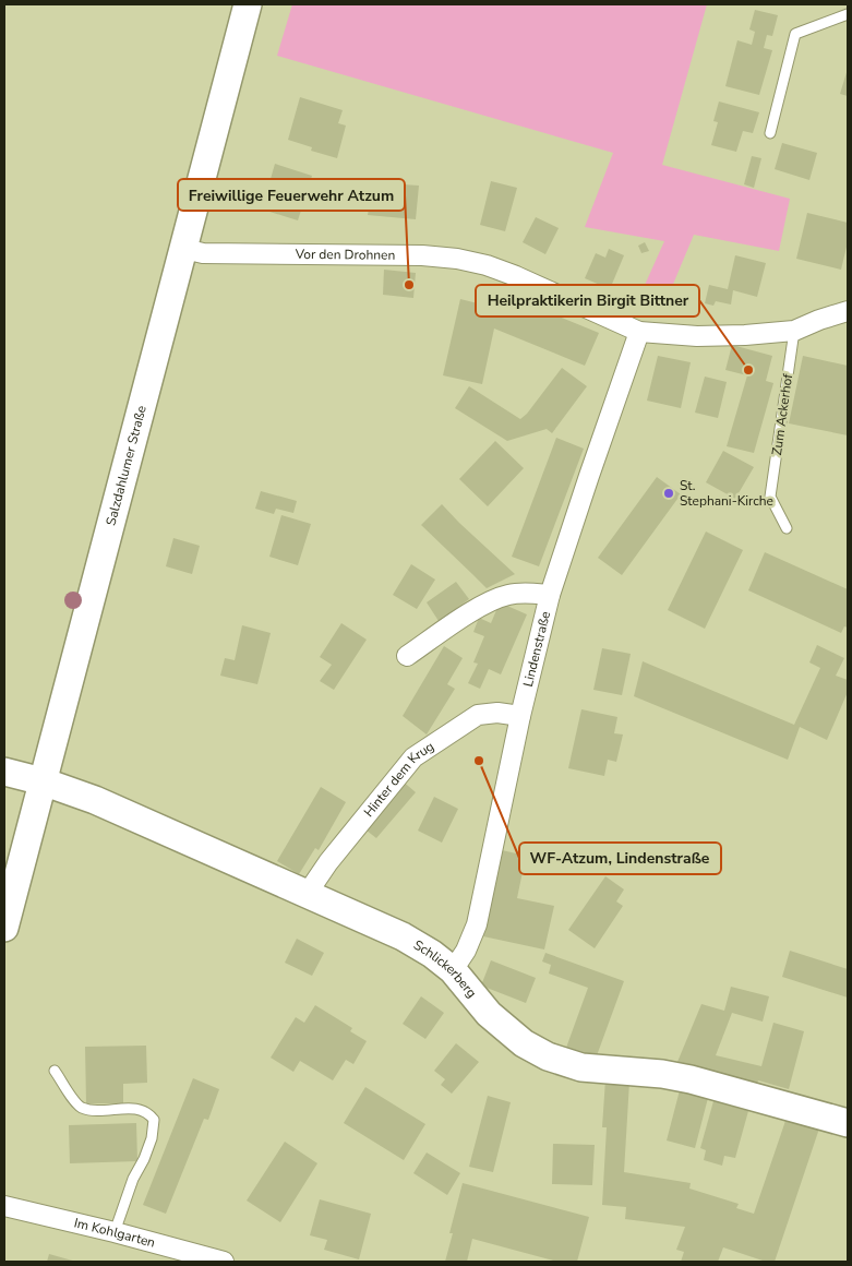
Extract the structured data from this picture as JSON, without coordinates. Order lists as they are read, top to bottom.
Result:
{
  "streets": {
    "street": [
      "Vor den Drohnen",
      "Salzdahlumer Straße",
      "Lindenstraße",
      "Hinter dem Krug",
      "Schlickerberg",
      "Im Kohlgarten"
    ],
    "lane": ["Zum Ackerhof"]
  },
  "crossings": [
    ["Vor den Drohnen", "Zum Ackerhof"],
    ["Vor den Drohnen", "Salzdahlumer Straße"],
    ["Vor den Drohnen", "Lindenstraße"],
    ["Salzdahlumer Straße", "Schlickerberg"],
    ["Lindenstraße", "Hinter dem Krug"],
    ["Lindenstraße", "Schlickerberg"],
    ["Hinter dem Krug", "Schlickerberg"]
  ],
  "places": [
    "Freiwillige Feuerwehr Atzum",
    "Heilpraktikerin Birgit Bittner",
    "St. Stephani-Kirche",
    "WF-Atzum, Lindenstraße"
  ]
}
